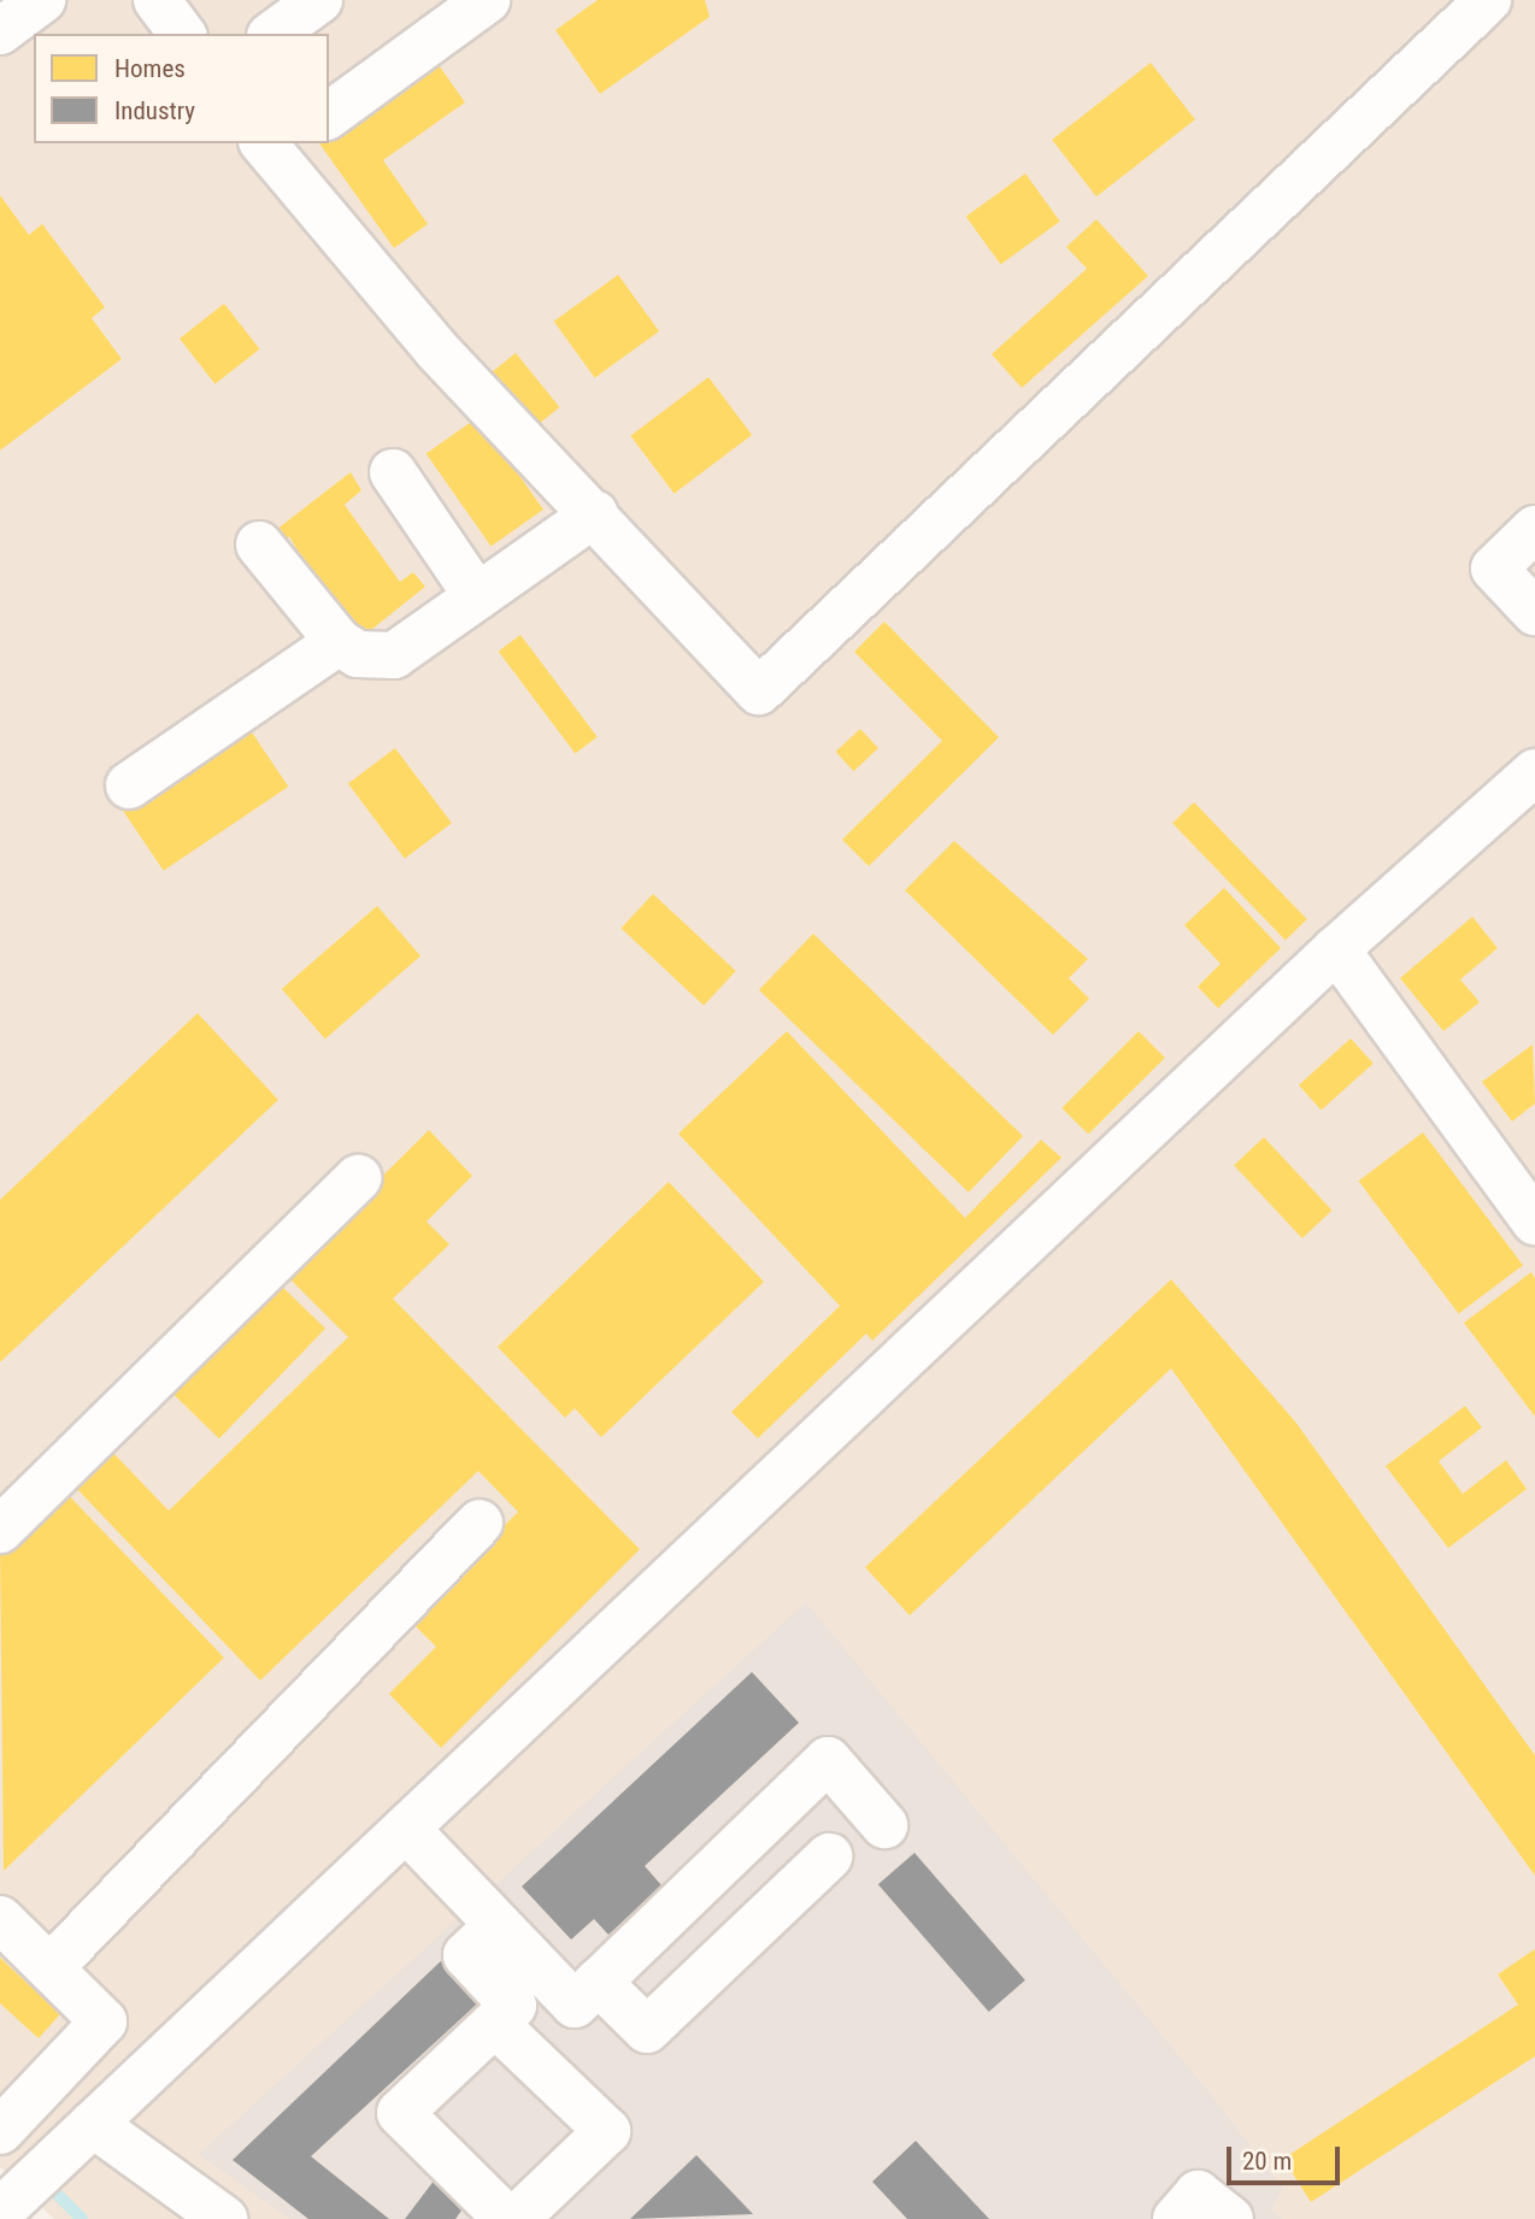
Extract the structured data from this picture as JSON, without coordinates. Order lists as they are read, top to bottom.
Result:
{
  "legend": ["Homes", "Industry"],
  "scale_bar": "20 m"
}
